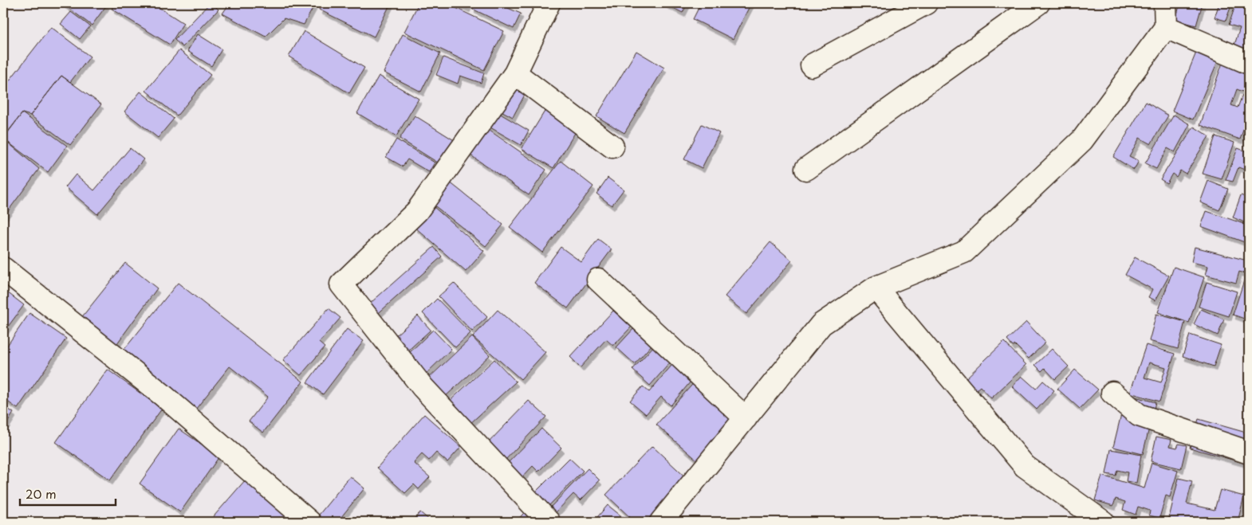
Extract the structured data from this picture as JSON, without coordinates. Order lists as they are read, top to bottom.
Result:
{
  "scale_bar": "20 m"
}
